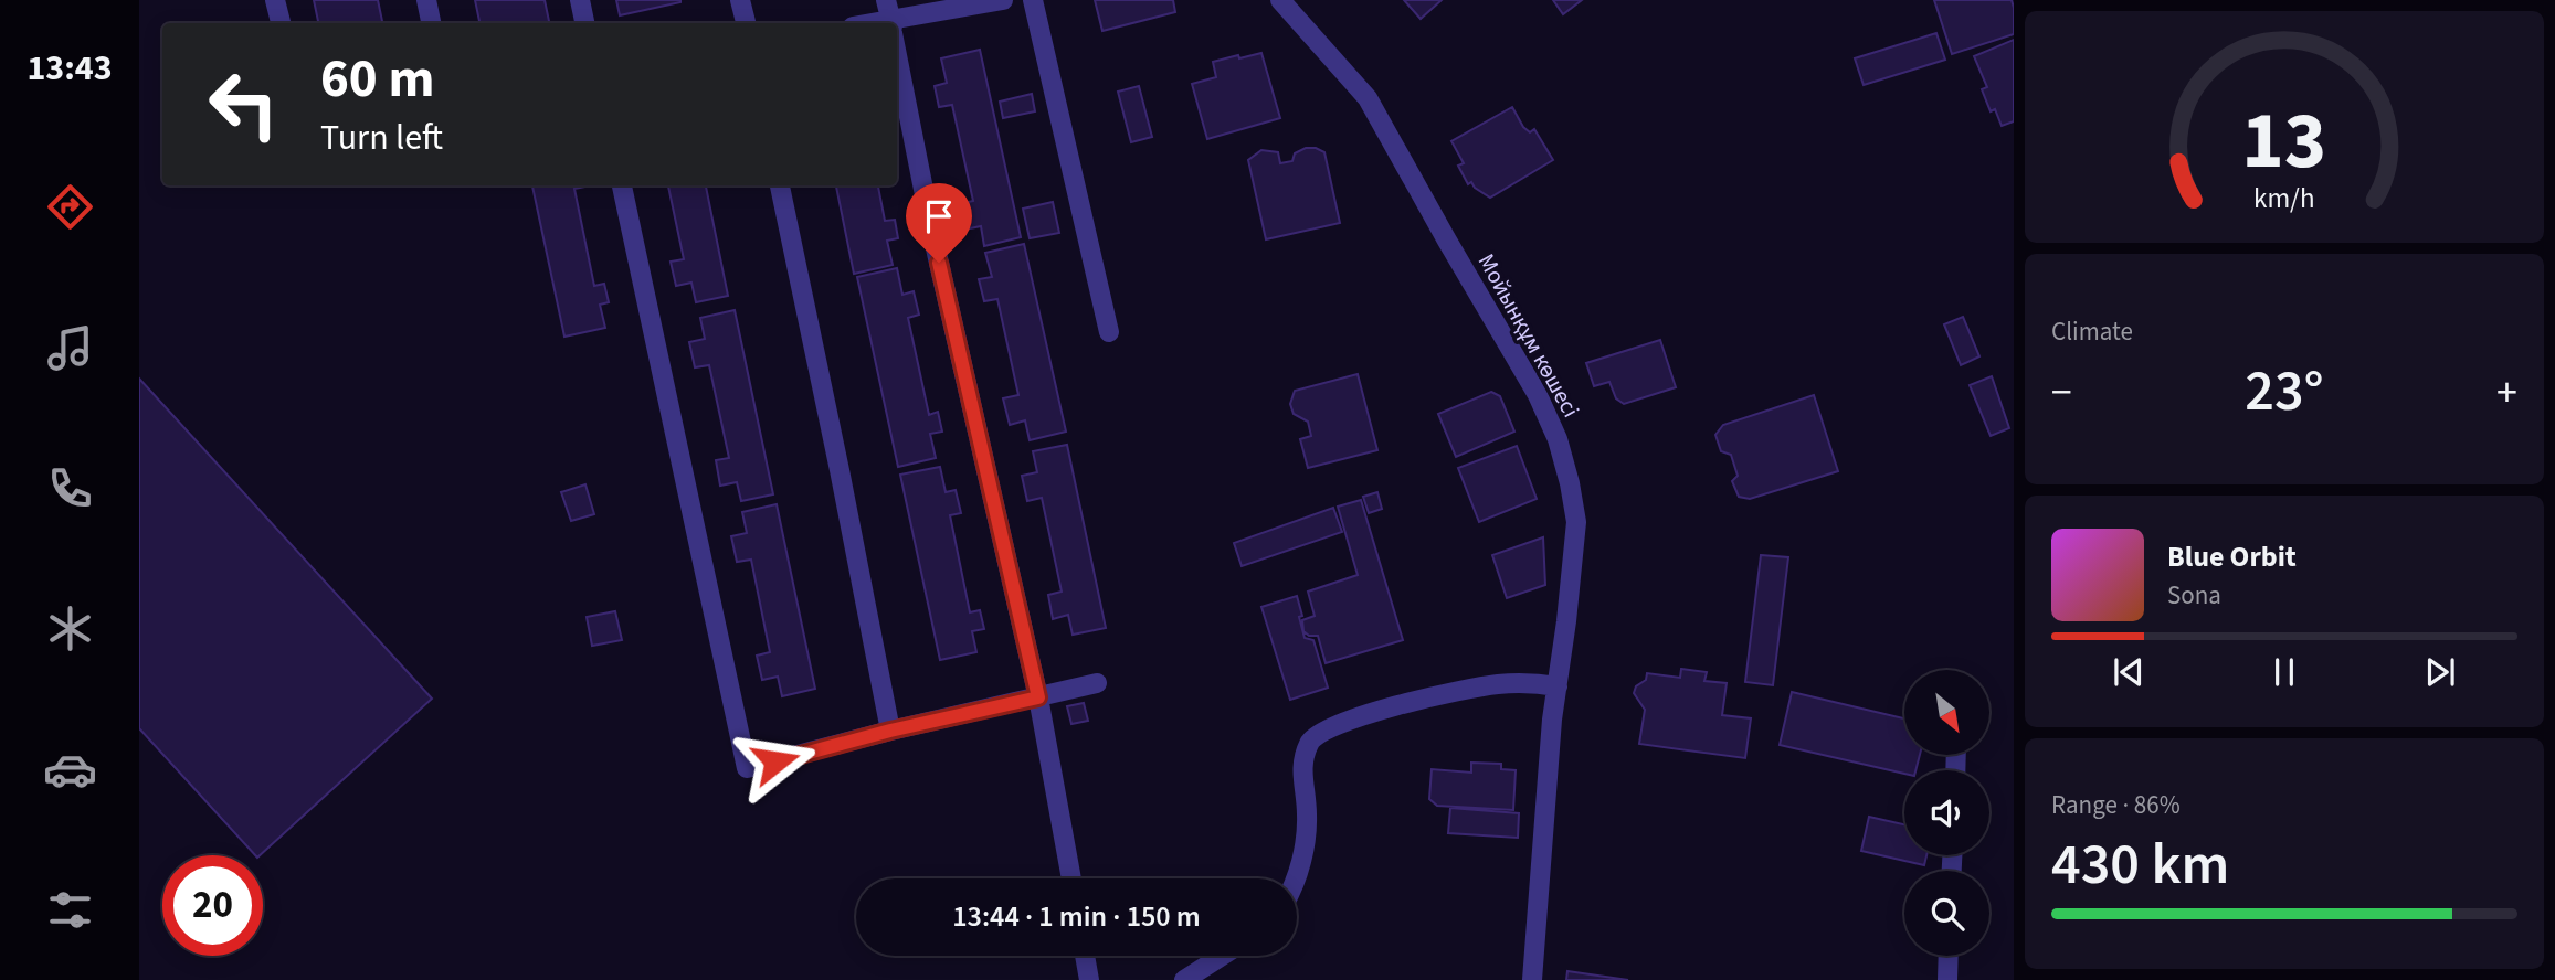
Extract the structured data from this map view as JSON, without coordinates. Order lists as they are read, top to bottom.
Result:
{
  "streets": {
    "street": ["Мойынқұм көшесі"]
  },
  "north": "bottom right",
  "page": {
    "tabs": "13:43",
    "turn": ["60 m", "Turn left"],
    "tile": [
      "Climate",
      ["Range · 86%", "430 km"]
    ],
    "heat": ["−", "23°", "+"],
    "song": ["Blue Orbit", "Sona"],
    "limit": "20",
    "trip": "13:44 · 1 min · 150 m",
    "gauge": ["13", "km/h"]
  }
}
